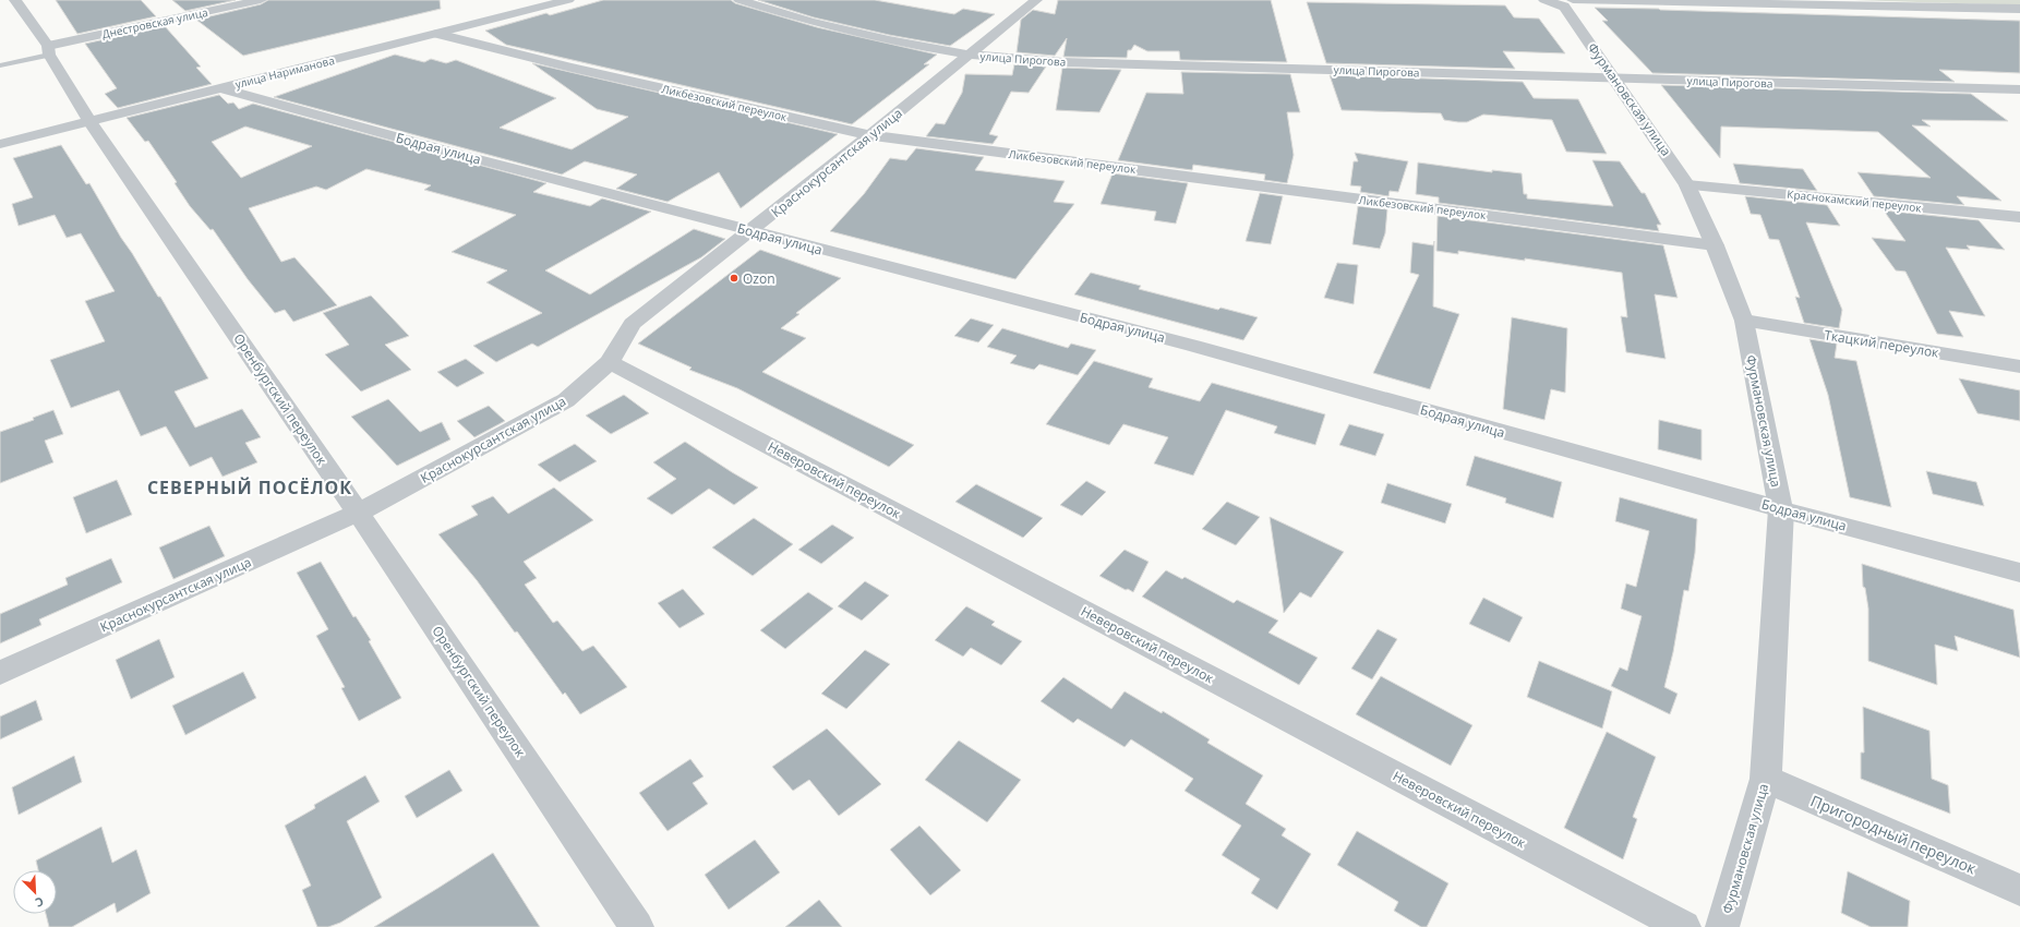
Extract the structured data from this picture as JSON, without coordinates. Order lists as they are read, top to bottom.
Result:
{
  "streets": {
    "street": [
      "Днестровская улица",
      "улица Пирогова",
      "улица Нариманова",
      "Фурмановская улица",
      "Ликбезовский переулок",
      "Бодрая улица",
      "Краснокурсантская улица",
      "Краснокамский переулок",
      "Ткацкий переулок",
      "Оренбургский переулок",
      "Неверовский переулок",
      "Пригородный переулок"
    ]
  },
  "crossings": [
    ["Днестровская улица", "Оренбургский переулок"],
    ["улица Пирогова", "Фурмановская улица"],
    ["улица Пирогова", "Краснокурсантская улица"],
    ["улица Нариманова", "Ликбезовский переулок"],
    ["улица Нариманова", "Бодрая улица"],
    ["улица Нариманова", "Оренбургский переулок"],
    ["Фурмановская улица", "Ликбезовский переулок"],
    ["Фурмановская улица", "Бодрая улица"],
    ["Фурмановская улица", "Краснокамский переулок"],
    ["Фурмановская улица", "Ткацкий переулок"],
    ["Фурмановская улица", "Пригородный переулок"],
    ["Ликбезовский переулок", "Краснокурсантская улица"],
    ["Бодрая улица", "Краснокурсантская улица"],
    ["Краснокурсантская улица", "Оренбургский переулок"],
    ["Краснокурсантская улица", "Неверовский переулок"]
  ],
  "districts": ["СЕВЕРНЫЙ ПОСЁЛОК"],
  "places": ["Ozon"],
  "north": "bottom right"
}
